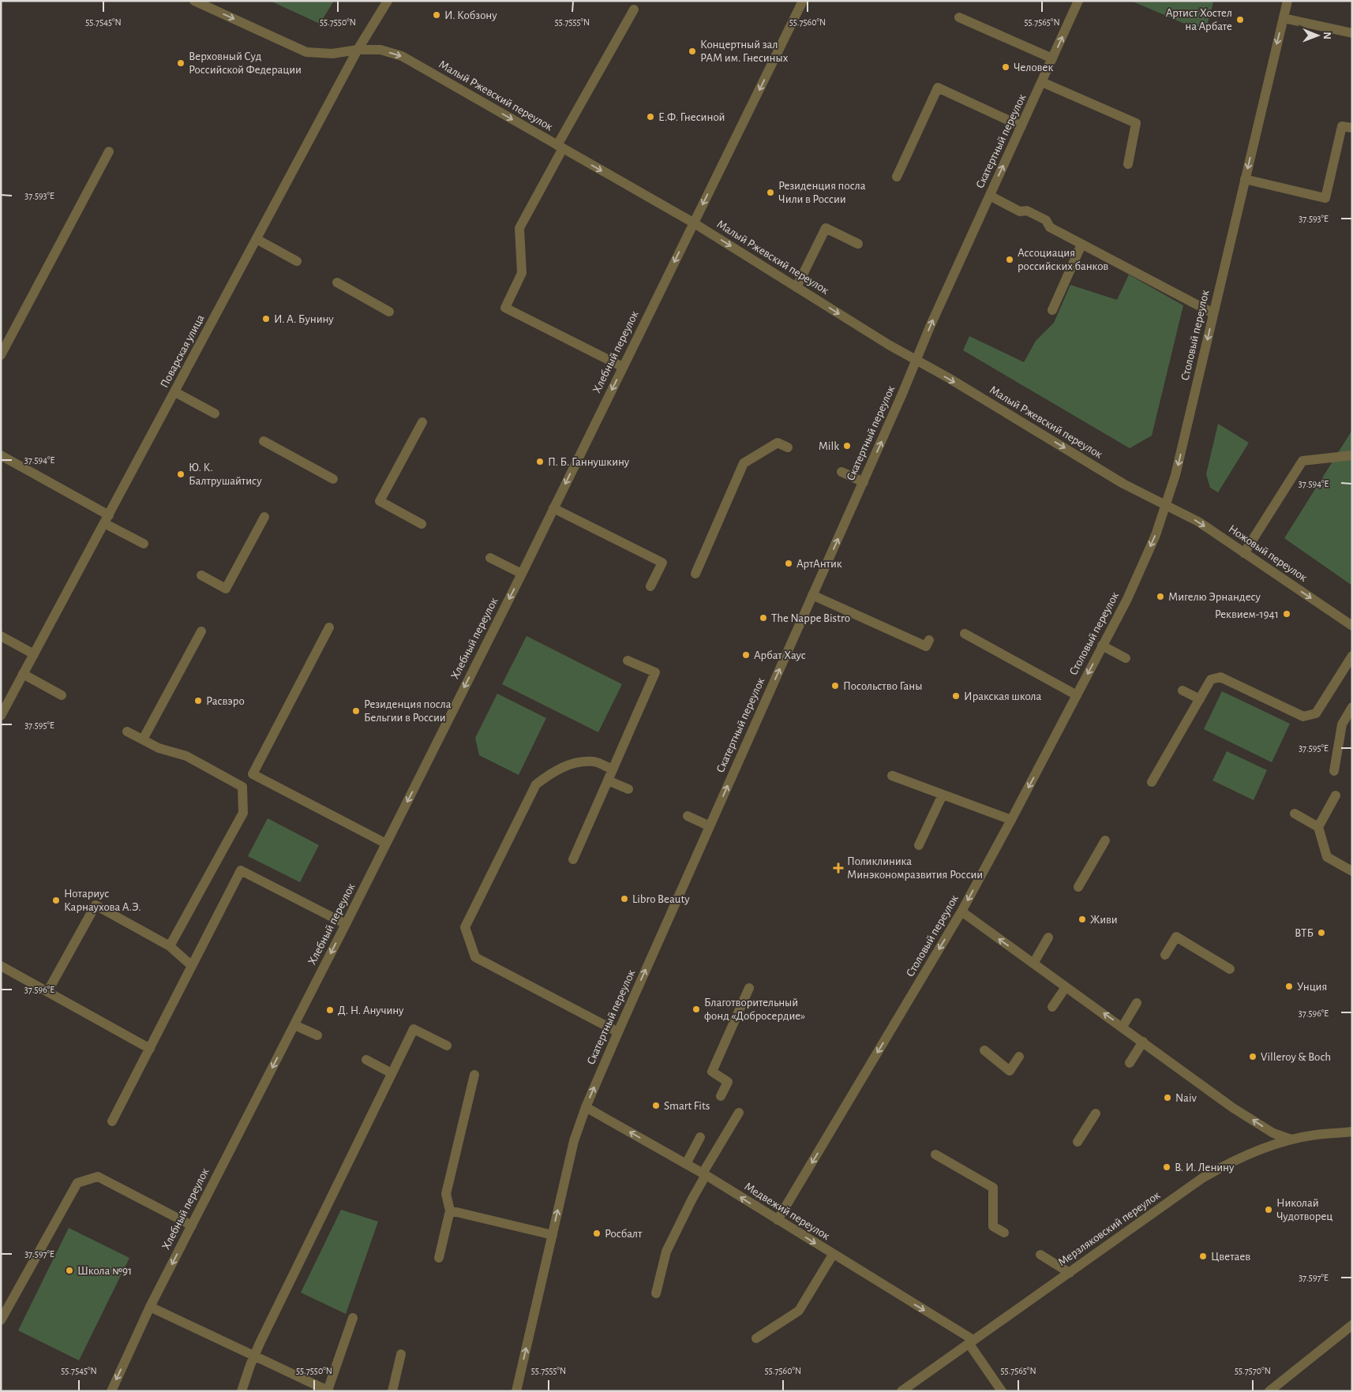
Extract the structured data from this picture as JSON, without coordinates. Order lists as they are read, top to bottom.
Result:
{
  "streets": {
    "street": [
      "Малый Ржевский переулок",
      "Скатертный переулок",
      "Столовый переулок",
      "Поварская улица",
      "Хлебный переулок",
      "Ножовый переулок",
      "Медвежий переулок",
      "Мерзляковский переулок"
    ]
  },
  "crossings": [
    ["Малый Ржевский переулок", "Скатертный переулок"],
    ["Малый Ржевский переулок", "Столовый переулок"],
    ["Малый Ржевский переулок", "Поварская улица"],
    ["Малый Ржевский переулок", "Хлебный переулок"],
    ["Малый Ржевский переулок", "Ножовый переулок"],
    ["Скатертный переулок", "Медвежий переулок"],
    ["Столовый переулок", "Ножовый переулок"],
    ["Столовый переулок", "Медвежий переулок"],
    ["Медвежий переулок", "Мерзляковский переулок"]
  ],
  "one_way": [
    "Малый Ржевский переулок",
    "Скатертный переулок",
    "Столовый переулок",
    "Хлебный переулок",
    "Ножовый переулок"
  ],
  "places": {
    "other": [
      "И. Кобзону",
      "Артист Хостел на Арбате",
      "Концертный зал РАМ им. Гнесиных",
      "Верховный Суд Российской Федерации",
      "Человек",
      "Е.Ф. Гнесиной",
      "Резиденция посла Чили в России",
      "Ассоциация российских банков",
      "И. А. Бунину",
      "Milk",
      "П. Б. Ганнушкину",
      "Ю. К. Балтрушайтису",
      "АртАнтик",
      "Мигелю Эрнандесу",
      "Реквием-1941",
      "The Nappe Bistro",
      "Арбат Хаус",
      "Посольство Ганы",
      "Иракская школа",
      "Расвэро",
      "Резиденция посла Бельгии в России",
      "Libro Beauty",
      "Нотариус Карнаухова А.Э.",
      "Живи",
      "ВТБ",
      "Унция",
      "Благотворительный фонд «Добросердие»",
      "Д. Н. Анучину",
      "Villeroy & Boch",
      "Naiv",
      "Smart Fits",
      "В. И. Ленину",
      "Николай Чудотворец",
      "Росбалт",
      "Цветаев",
      "Школа №91"
    ],
    "health": ["Поликлиника Минэкономразвития России"]
  },
  "north": "right",
  "coordinates": [
    "55.7545°N",
    "55.7550°N",
    "55.7555°N",
    "55.7560°N",
    "55.7565°N",
    "37.593°E",
    "37.594°E",
    "37.595°E",
    "37.596°E",
    "37.597°E",
    "55.7570°N"
  ]
}
